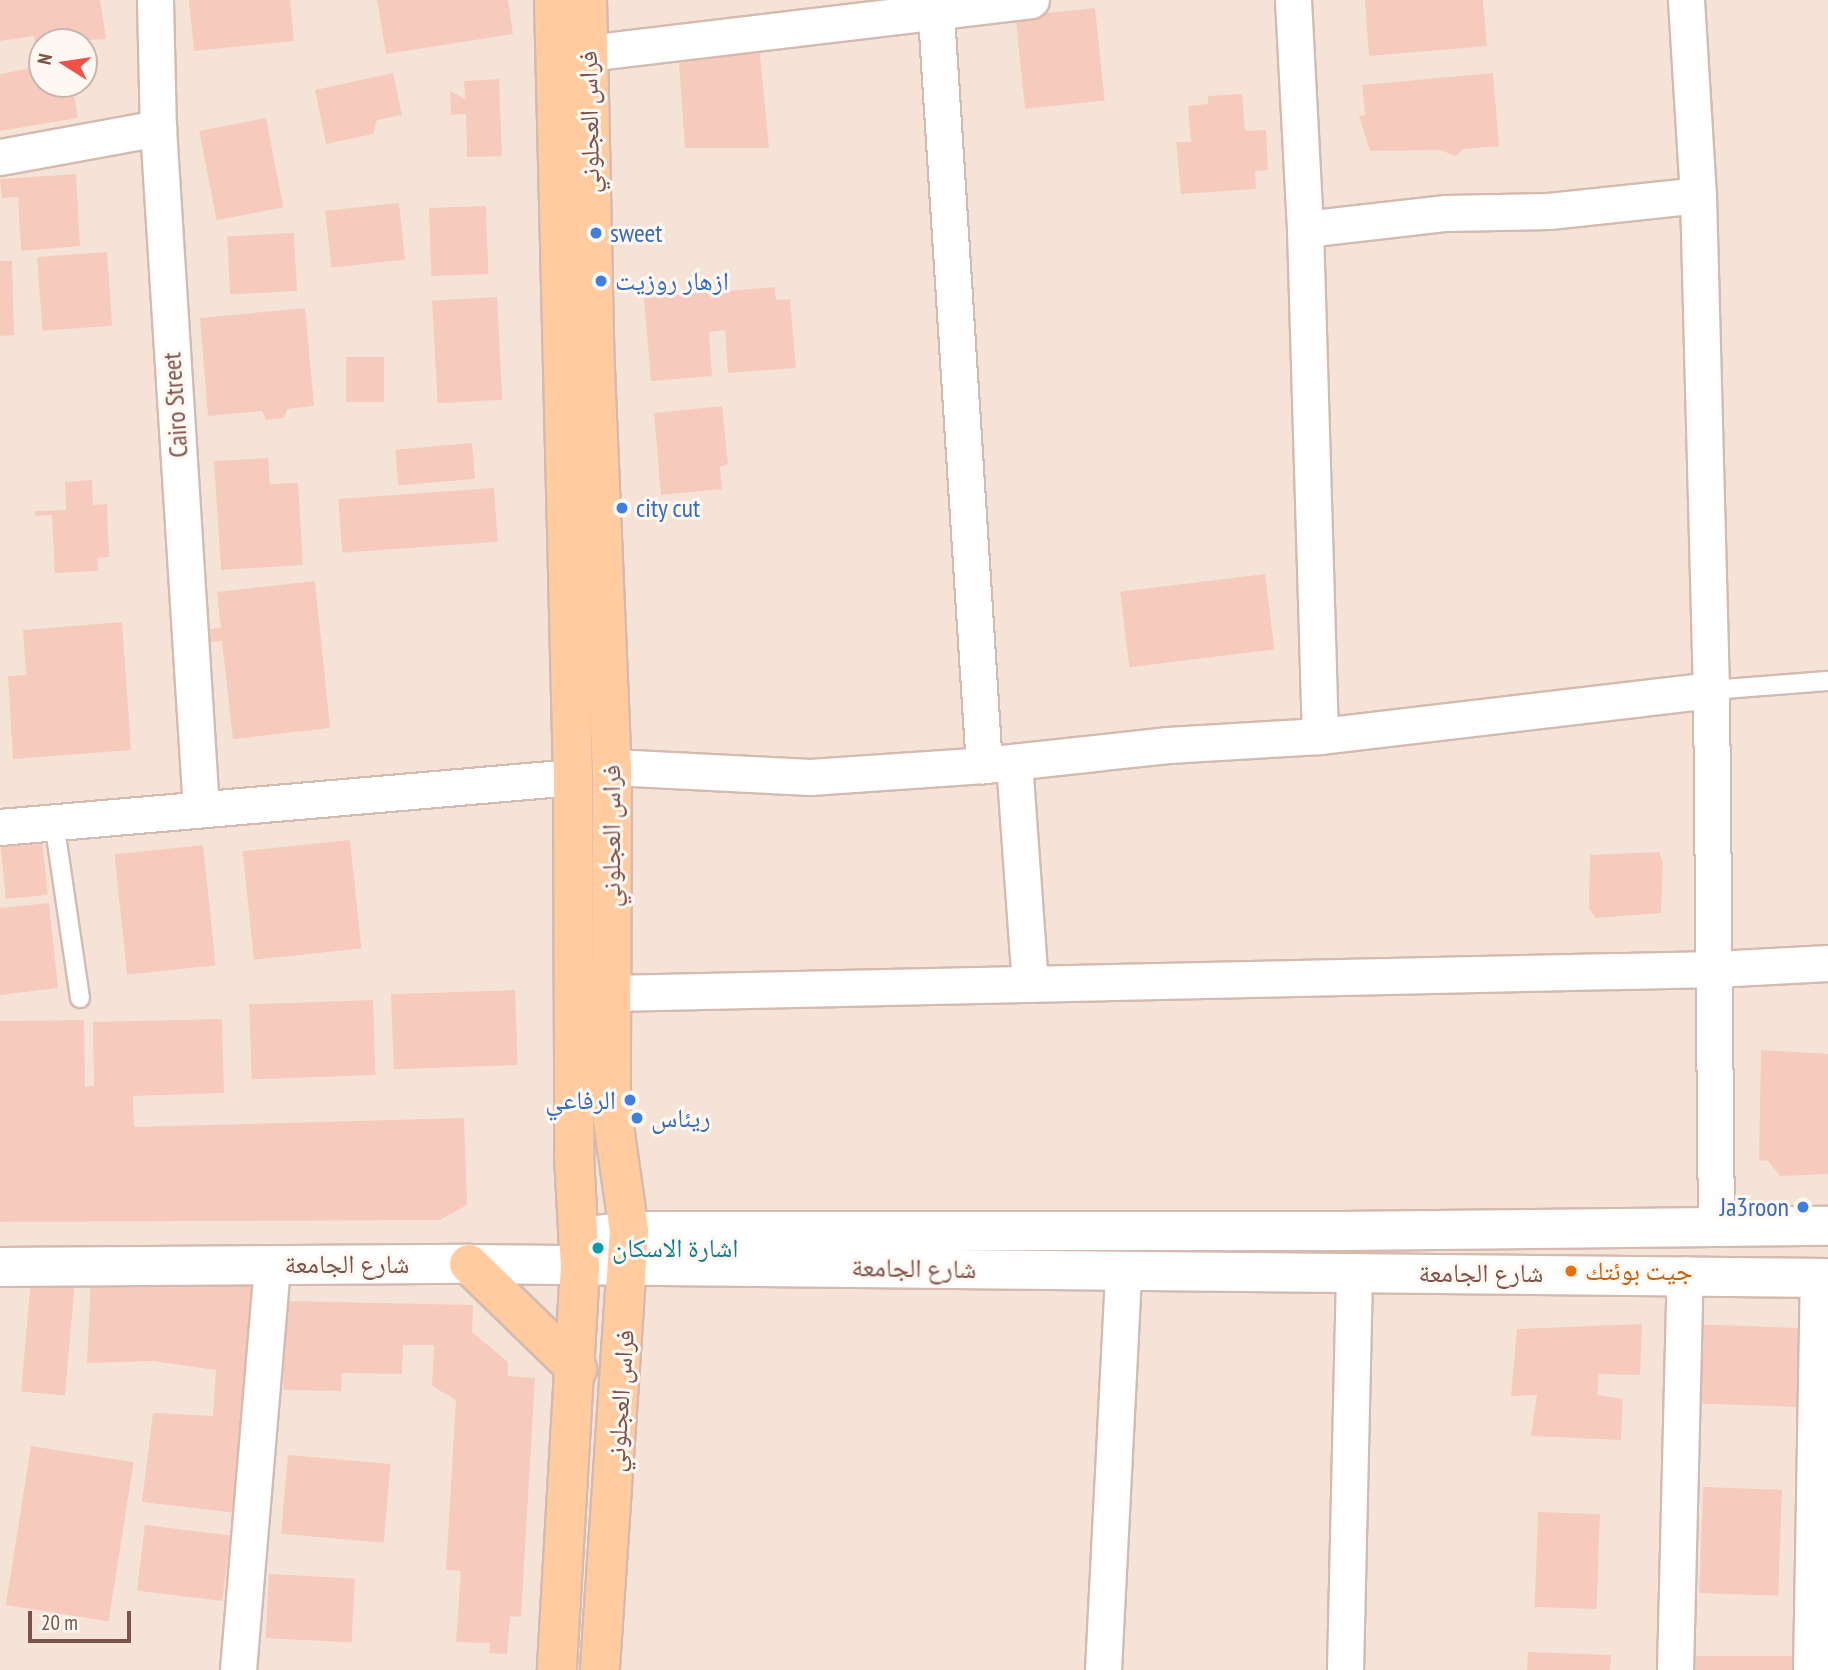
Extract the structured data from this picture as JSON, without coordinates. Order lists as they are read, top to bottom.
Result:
{
  "streets": {
    "main road": ["فراس العجلوني", "شارع الجامعة"],
    "street": ["Cairo Street"]
  },
  "crossings": [
    ["فراس العجلوني", "شارع الجامعة"]
  ],
  "places": [
    "sweet",
    "ازهار روزيت",
    "city cut",
    "الرفاعي",
    "ريئاس",
    "Ja3roon",
    "اشارة الاسكان",
    "جيت بوئتك"
  ],
  "scale_bar": "20 m",
  "north": "left"
}
